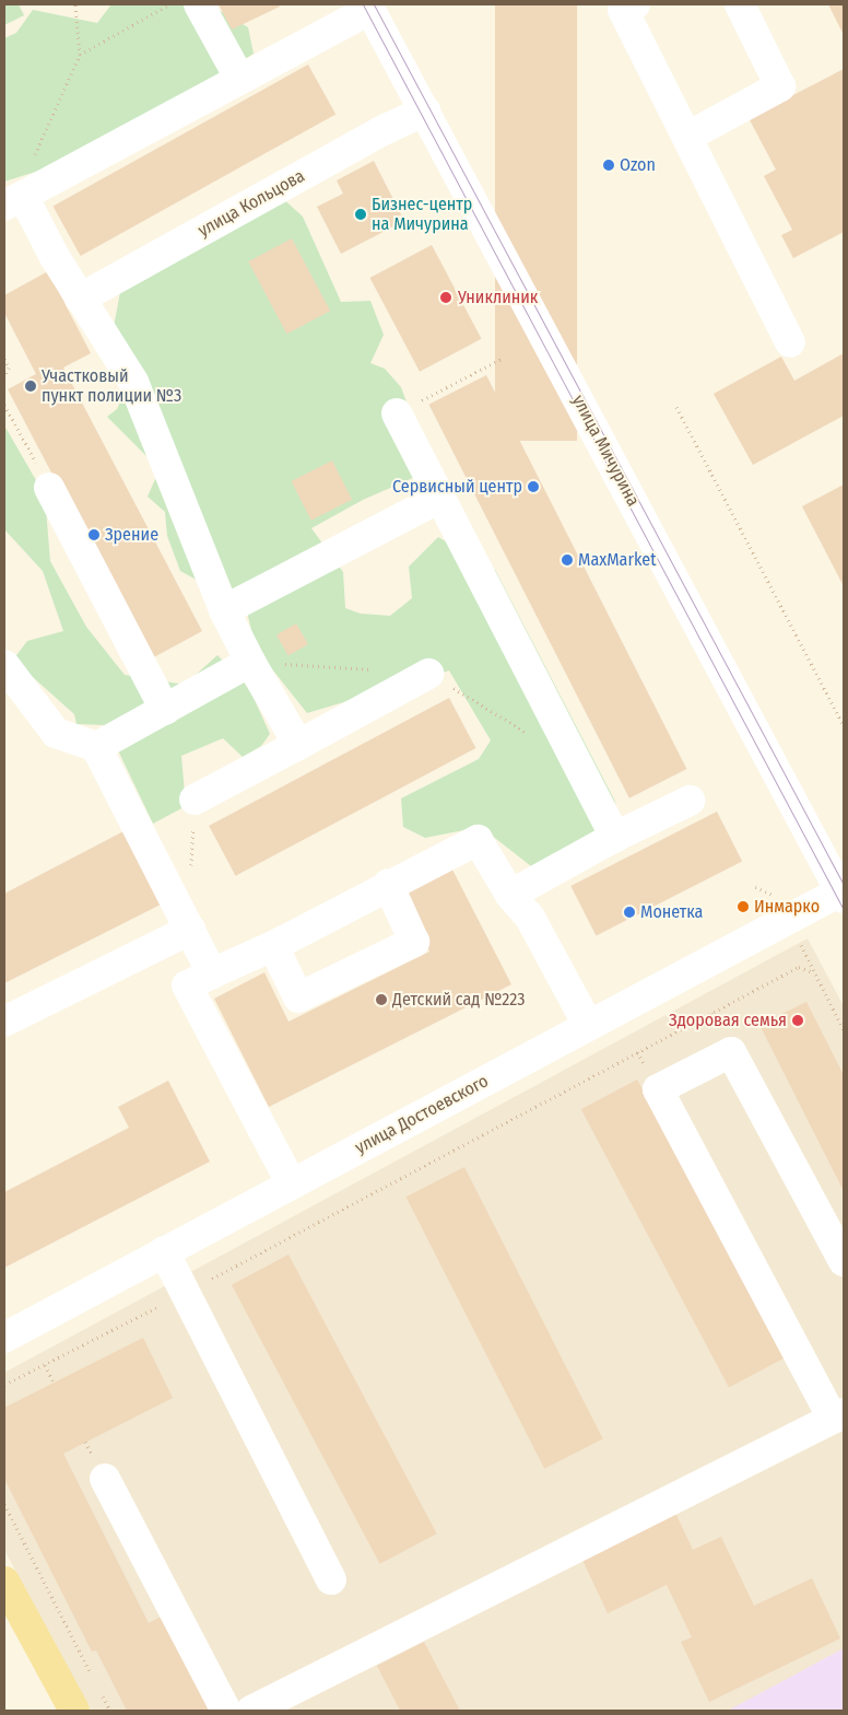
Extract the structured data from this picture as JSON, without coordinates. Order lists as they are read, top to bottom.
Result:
{
  "streets": {
    "street": ["улица Кольцова", "улица Мичурина", "улица Достоевского"]
  },
  "crossings": [
    ["улица Кольцова", "улица Мичурина"],
    ["улица Мичурина", "улица Достоевского"]
  ],
  "places": [
    "Ozon",
    "Бизнес-центр на Мичурина",
    "Униклиник",
    "Участковый пункт полиции №3",
    "Сервисный центр",
    "Зрение",
    "MaxMarket",
    "Инмарко",
    "Монетка",
    "Детский сад №223",
    "Здоровая семья"
  ]
}
